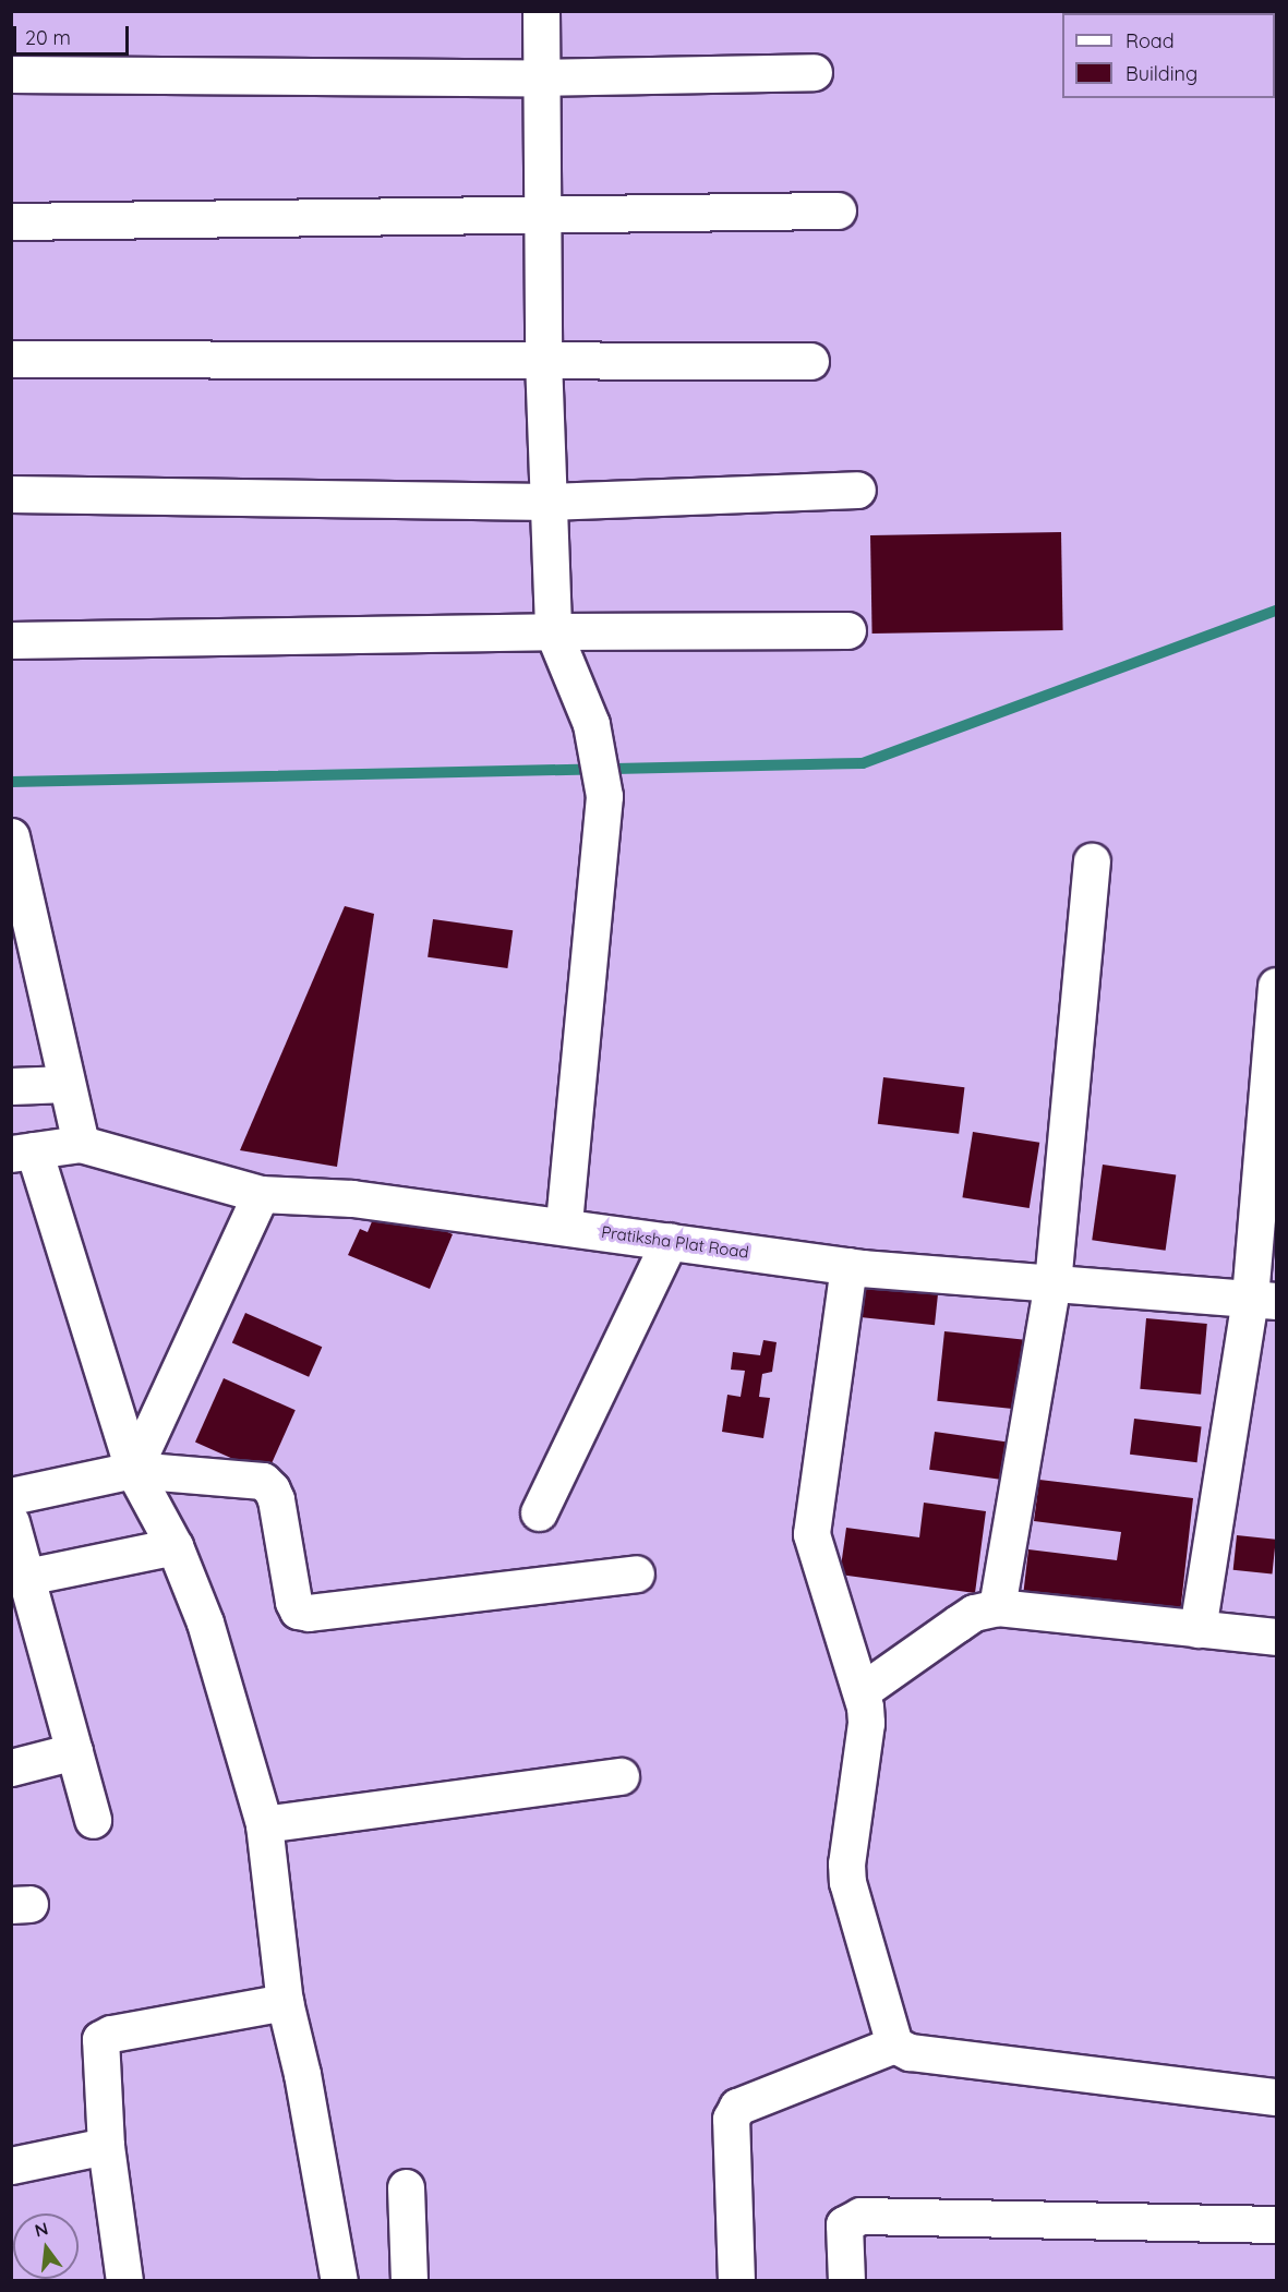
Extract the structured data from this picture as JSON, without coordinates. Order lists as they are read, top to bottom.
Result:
{
  "streets": {
    "street": ["Pratiksha Plat Road"]
  },
  "legend": ["Road", "Building"],
  "scale_bar": "20 m",
  "north": "top"
}
